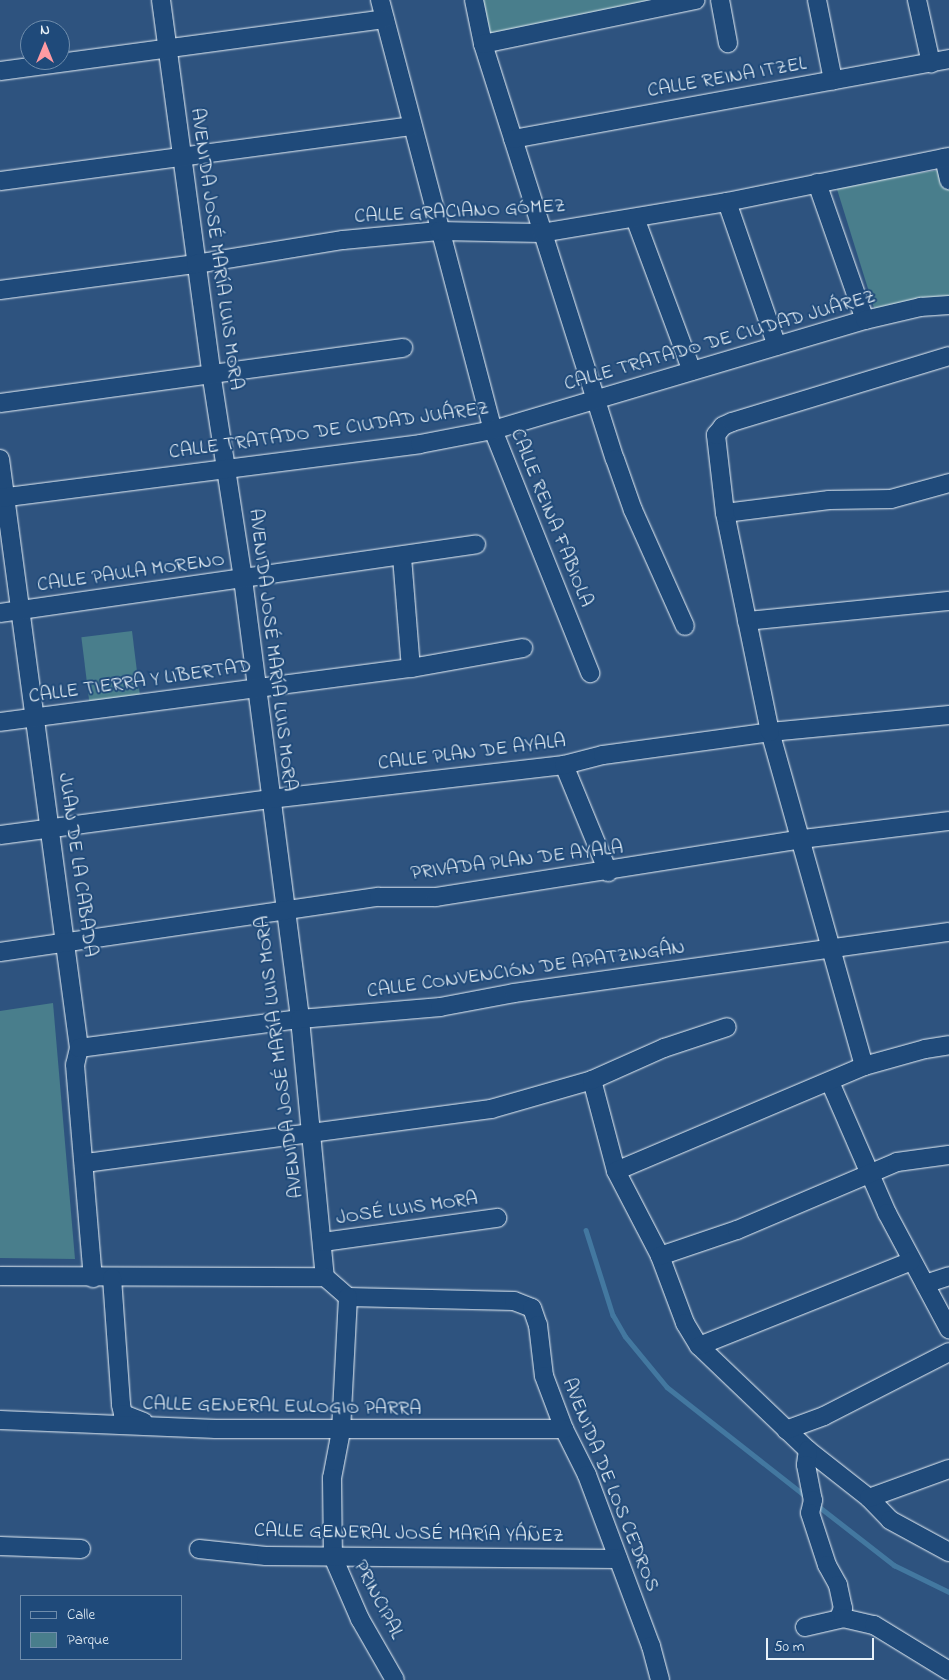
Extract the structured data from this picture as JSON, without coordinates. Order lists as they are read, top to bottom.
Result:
{
  "streets": {
    "street": [
      "CALLE REINA ITZEL",
      "CALLE GRACIANO GÓMEZ",
      "AVENIDA JOSÉ MARÍA LUIS MORA",
      "CALLE TRATADO DE CIUDAD JUÁREZ",
      "CALLE REINA FABIOLA",
      "CALLE PAULA MORENO",
      "CALLE TIERRA Y LIBERTAD",
      "CALLE PLAN DE AYALA",
      "PRIVADA PLAN DE AYALA",
      "JUAN DE LA CABADA",
      "CALLE CONVENCIÓN DE APATZINGÁN",
      "JOSÉ LUIS MORA",
      "CALLE GENERAL EULOGIO PARRA",
      "AVENIDA DE LOS CEDROS",
      "CALLE GENERAL JOSÉ MARÍA YÁÑEZ",
      "PRINCIPAL"
    ]
  },
  "crossings": [
    ["CALLE GRACIANO GÓMEZ", "AVENIDA JOSÉ MARÍA LUIS MORA"],
    ["CALLE GRACIANO GÓMEZ", "CALLE REINA FABIOLA"],
    ["AVENIDA JOSÉ MARÍA LUIS MORA", "CALLE TRATADO DE CIUDAD JUÁREZ"],
    ["AVENIDA JOSÉ MARÍA LUIS MORA", "CALLE PAULA MORENO"],
    ["AVENIDA JOSÉ MARÍA LUIS MORA", "CALLE TIERRA Y LIBERTAD"],
    ["AVENIDA JOSÉ MARÍA LUIS MORA", "CALLE PLAN DE AYALA"],
    ["AVENIDA JOSÉ MARÍA LUIS MORA", "PRIVADA PLAN DE AYALA"],
    ["AVENIDA JOSÉ MARÍA LUIS MORA", "CALLE CONVENCIÓN DE APATZINGÁN"],
    ["AVENIDA JOSÉ MARÍA LUIS MORA", "JOSÉ LUIS MORA"],
    ["CALLE TRATADO DE CIUDAD JUÁREZ", "CALLE REINA FABIOLA"],
    ["CALLE TRATADO DE CIUDAD JUÁREZ", "JUAN DE LA CABADA"],
    ["CALLE PAULA MORENO", "JUAN DE LA CABADA"],
    ["CALLE TIERRA Y LIBERTAD", "JUAN DE LA CABADA"],
    ["CALLE PLAN DE AYALA", "JUAN DE LA CABADA"],
    ["PRIVADA PLAN DE AYALA", "JUAN DE LA CABADA"],
    ["JUAN DE LA CABADA", "CALLE CONVENCIÓN DE APATZINGÁN"],
    ["CALLE GENERAL EULOGIO PARRA", "AVENIDA DE LOS CEDROS"],
    ["CALLE GENERAL EULOGIO PARRA", "PRINCIPAL"],
    ["AVENIDA DE LOS CEDROS", "CALLE GENERAL JOSÉ MARÍA YÁÑEZ"],
    ["AVENIDA DE LOS CEDROS", "PRINCIPAL"],
    ["CALLE GENERAL JOSÉ MARÍA YÁÑEZ", "PRINCIPAL"]
  ],
  "legend": ["Calle", "Parque"],
  "scale_bar": "50 m",
  "north": "top"
}
